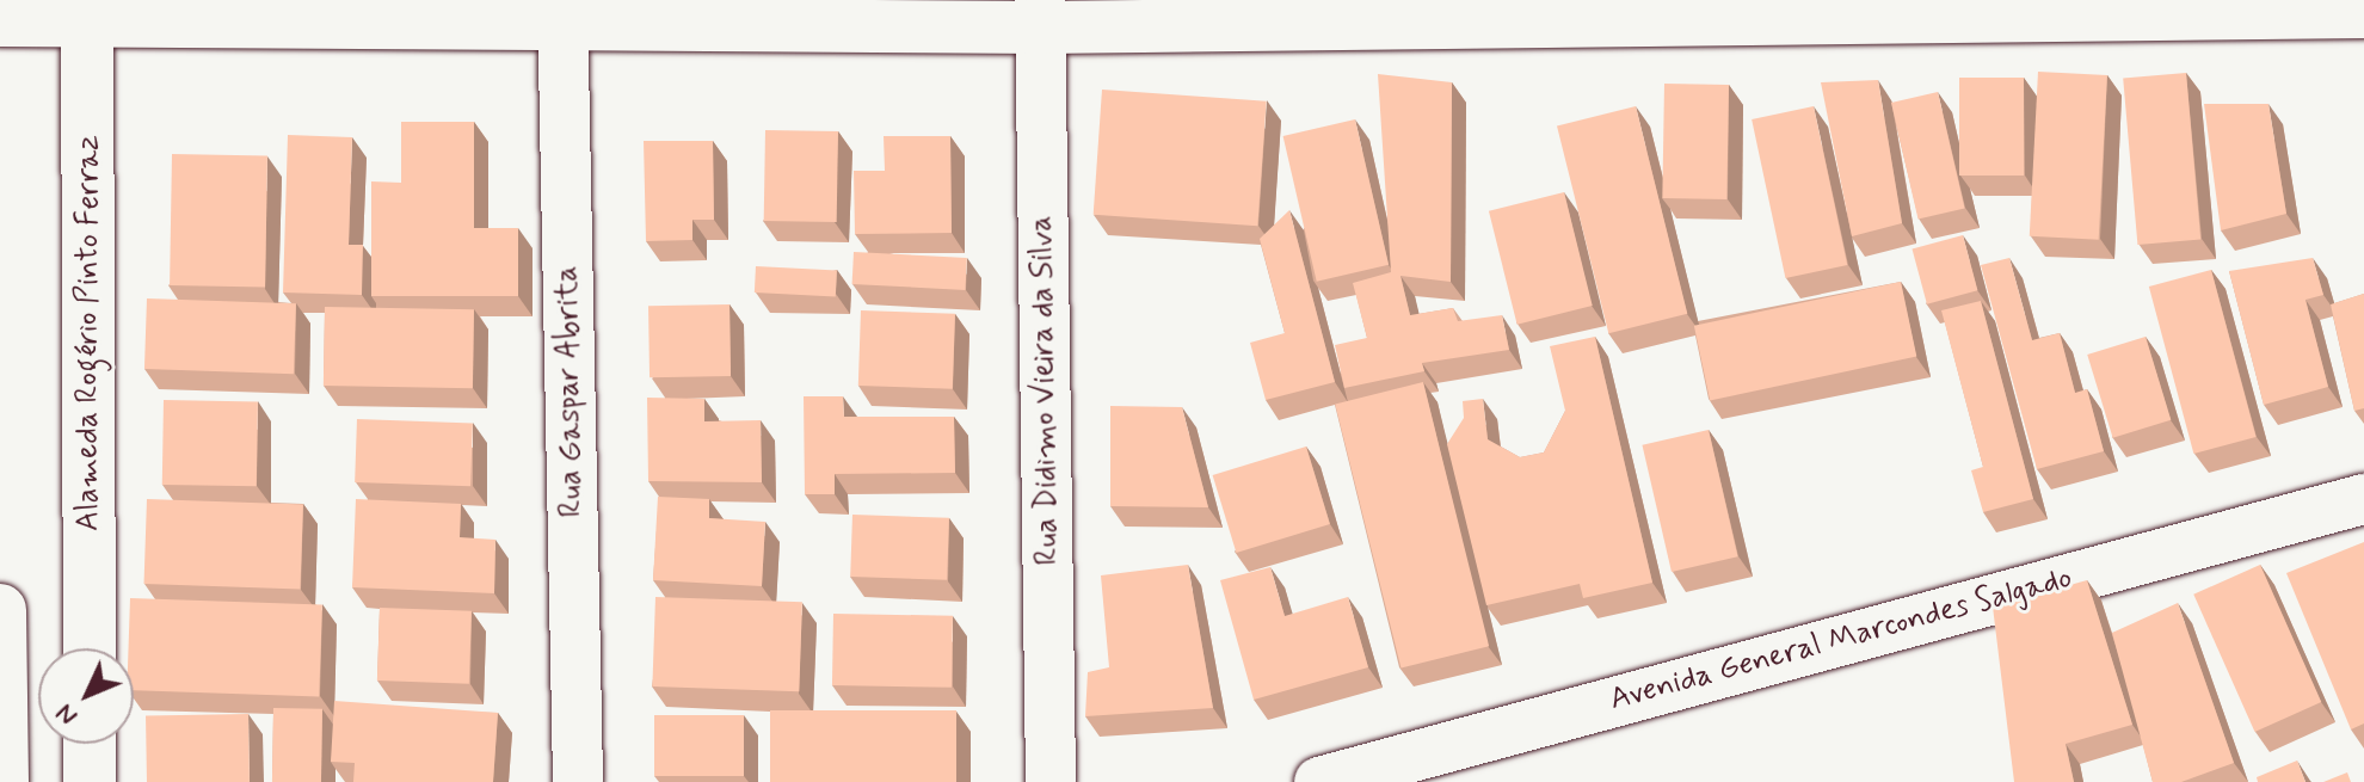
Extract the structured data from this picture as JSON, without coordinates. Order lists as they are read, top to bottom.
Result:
{
  "streets": {
    "street": [
      "Alameda Rogério Pinto Ferraz",
      "Rua Didimo Vieira da Silva",
      "Rua Gaspar Abrita",
      "Avenida General Marcondes Salgado"
    ]
  },
  "north": "bottom left"
}
